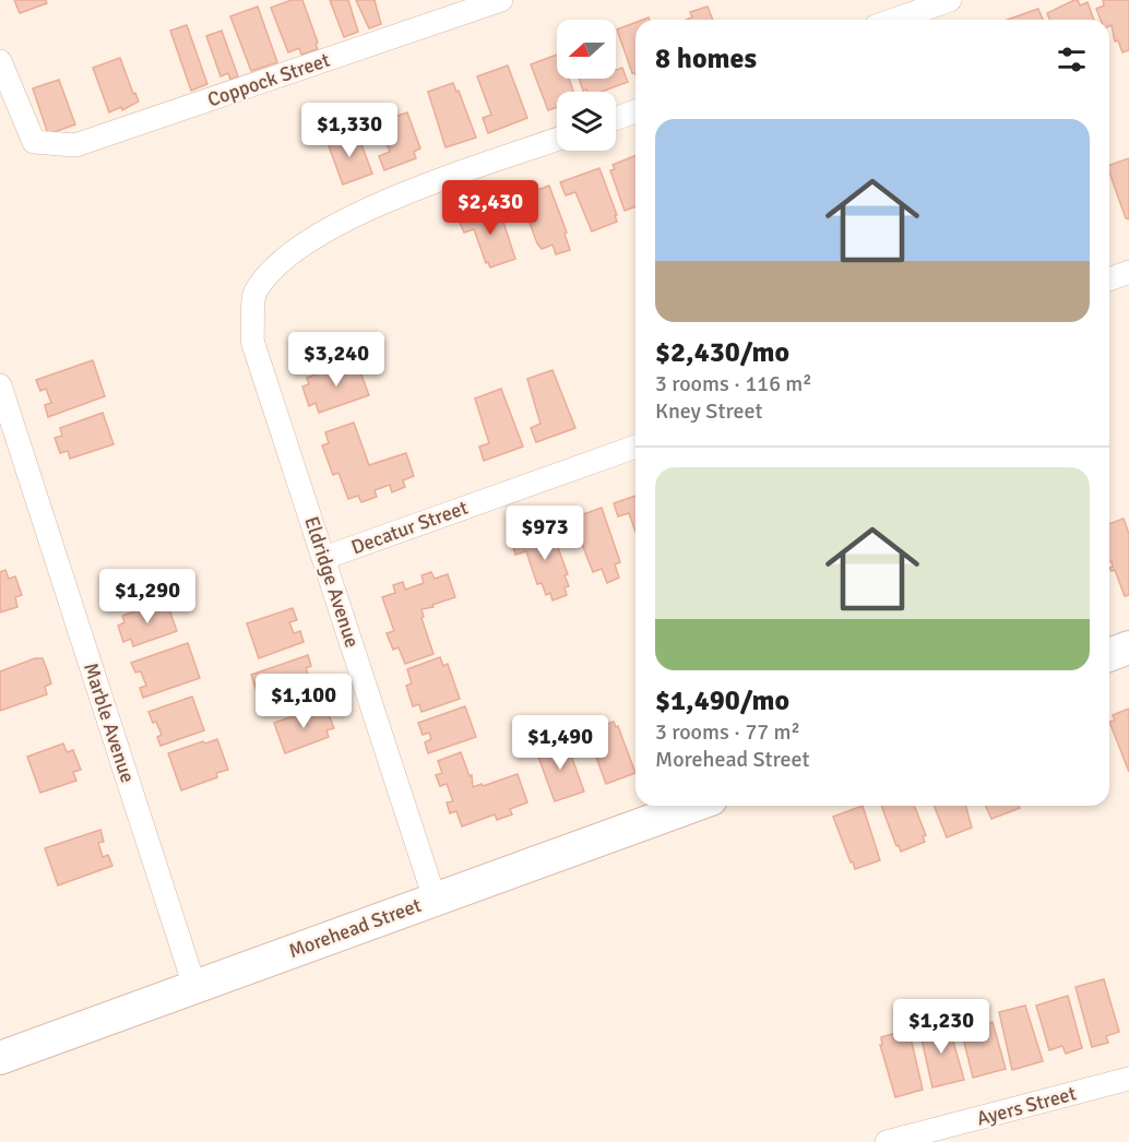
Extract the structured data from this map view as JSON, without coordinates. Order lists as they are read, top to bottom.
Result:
{
  "streets": {
    "street": [
      "Coppock Street",
      "Decatur Street",
      "Eldridge Avenue",
      "Marble Avenue",
      "Morehead Street",
      "Ayers Street"
    ]
  },
  "crossings": [
    ["Decatur Street", "Eldridge Avenue"],
    ["Eldridge Avenue", "Morehead Street"],
    ["Marble Avenue", "Morehead Street"]
  ],
  "north": "left",
  "page": {
    "heading": "8 homes",
    "list": [
      {
        "name": "$2,430/mo",
        "note": "3 rooms · 116 m² · Kney Street"
      },
      {
        "name": "$1,490/mo",
        "note": "3 rooms · 77 m² · Morehead Street"
      }
    ],
    "price": [
      "$1,330",
      "$2,430",
      "$3,240",
      "$973",
      "$1,290",
      "$1,100",
      "$1,490",
      "$1,230"
    ]
  }
}
